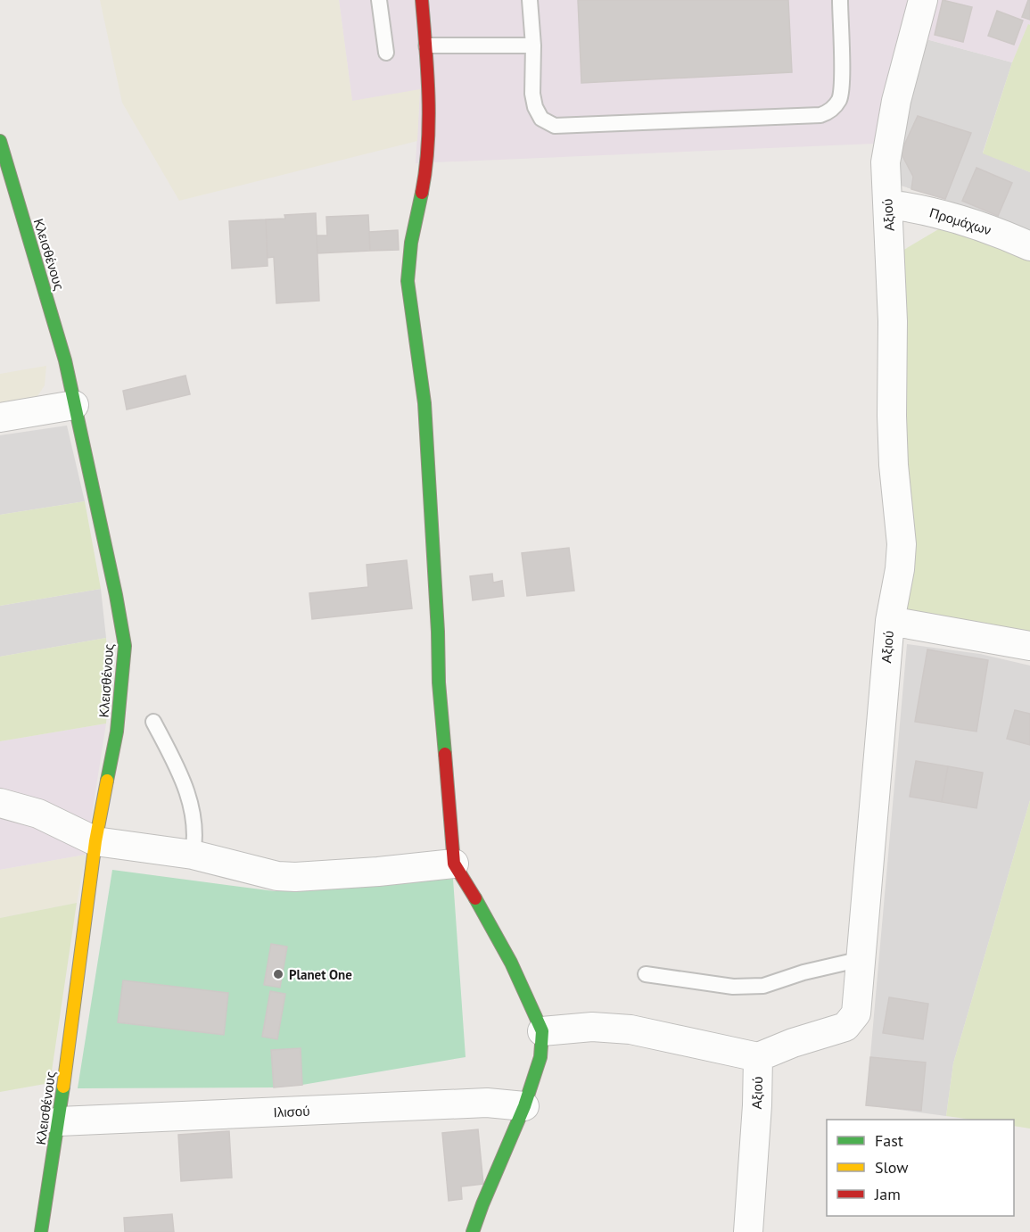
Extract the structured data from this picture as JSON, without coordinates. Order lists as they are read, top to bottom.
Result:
{
  "streets": {
    "street": [
      "Αξιού",
      "Προμάχων",
      "Κλεισθένους",
      "Ιλισού"
    ]
  },
  "crossings": [
    ["Αξιού", "Προμάχων"],
    ["Κλεισθένους", "Ιλισού"]
  ],
  "places": ["Planet One"],
  "legend": ["Fast", "Slow", "Jam"]
}
